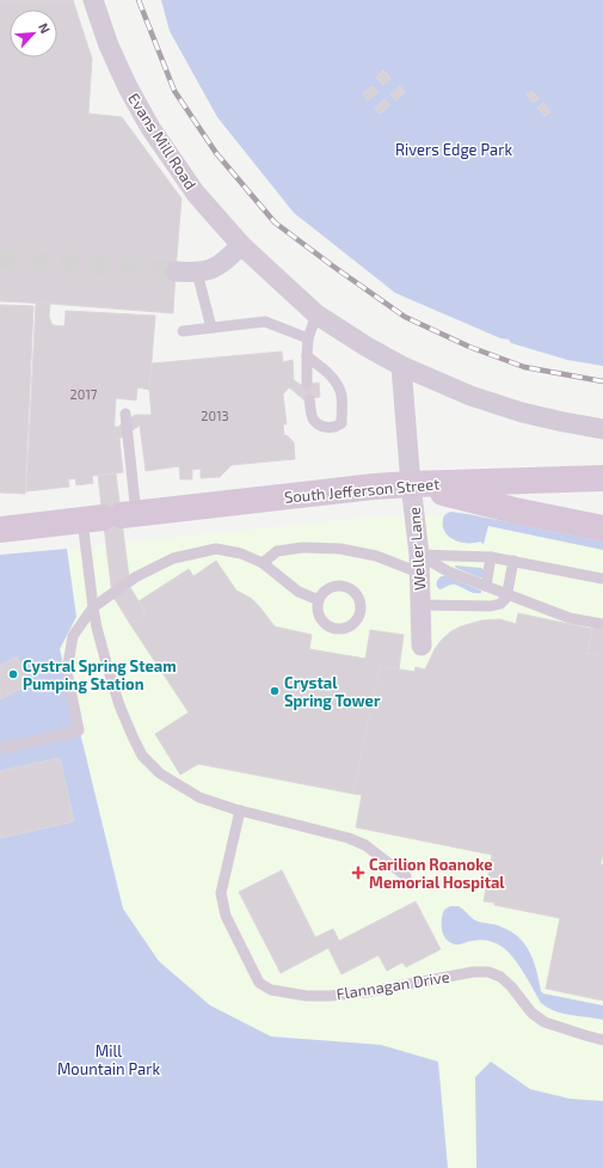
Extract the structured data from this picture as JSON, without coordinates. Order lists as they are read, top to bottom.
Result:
{
  "streets": {
    "main road": ["South Jefferson Street"],
    "street": ["Evans Mill Road", "Weller Lane"],
    "lane": ["Flannagan Drive"]
  },
  "crossings": [
    ["Evans Mill Road", "Weller Lane"],
    ["South Jefferson Street", "Weller Lane"]
  ],
  "parks": ["Rivers Edge Park", "Mill Mountain Park"],
  "places": {
    "other": ["Cystral Spring Steam Pumping Station", "Crystal Spring Tower"],
    "health": ["Carilion Roanoke Memorial Hospital"]
  },
  "house_numbers": ["2017", "2013"],
  "north": "top right"
}
